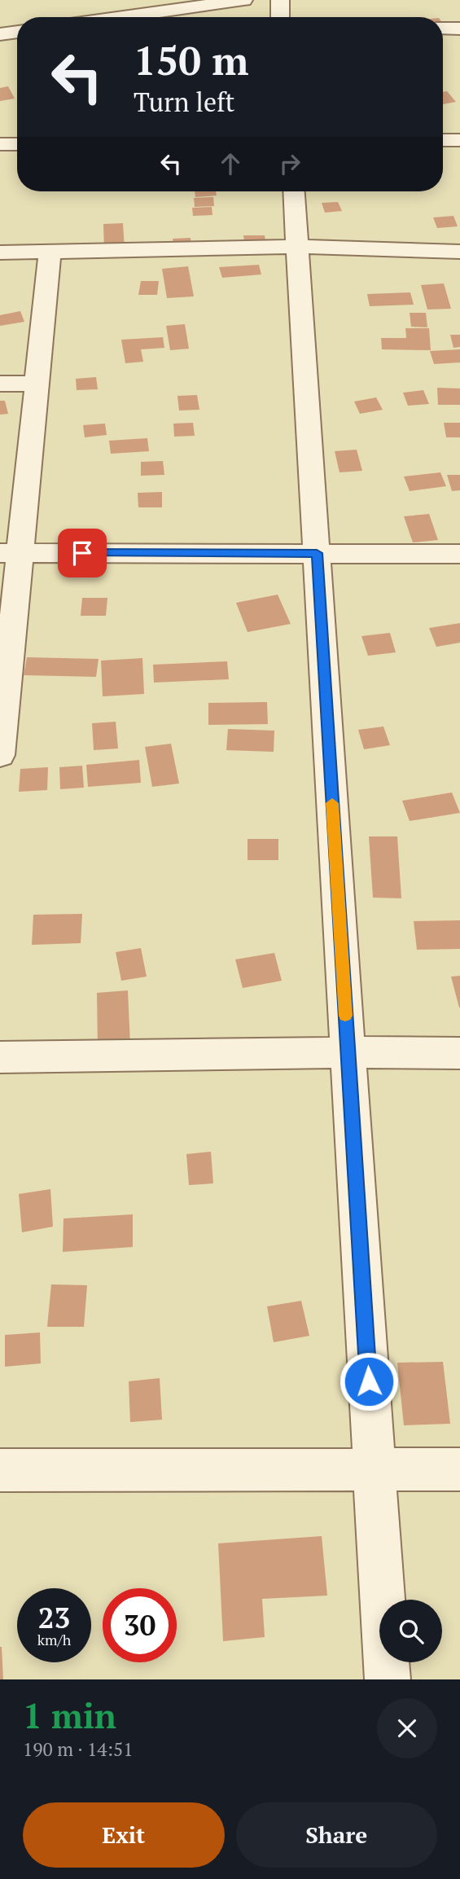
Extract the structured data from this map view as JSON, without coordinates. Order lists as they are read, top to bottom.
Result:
{
  "page": {
    "turn": ["150 m", "Turn left"],
    "speed": "23 km/h",
    "limit": "30",
    "heading": ["1 min", "190 m · 14:51"],
    "buttons": ["Exit", "Share"]
  }
}
